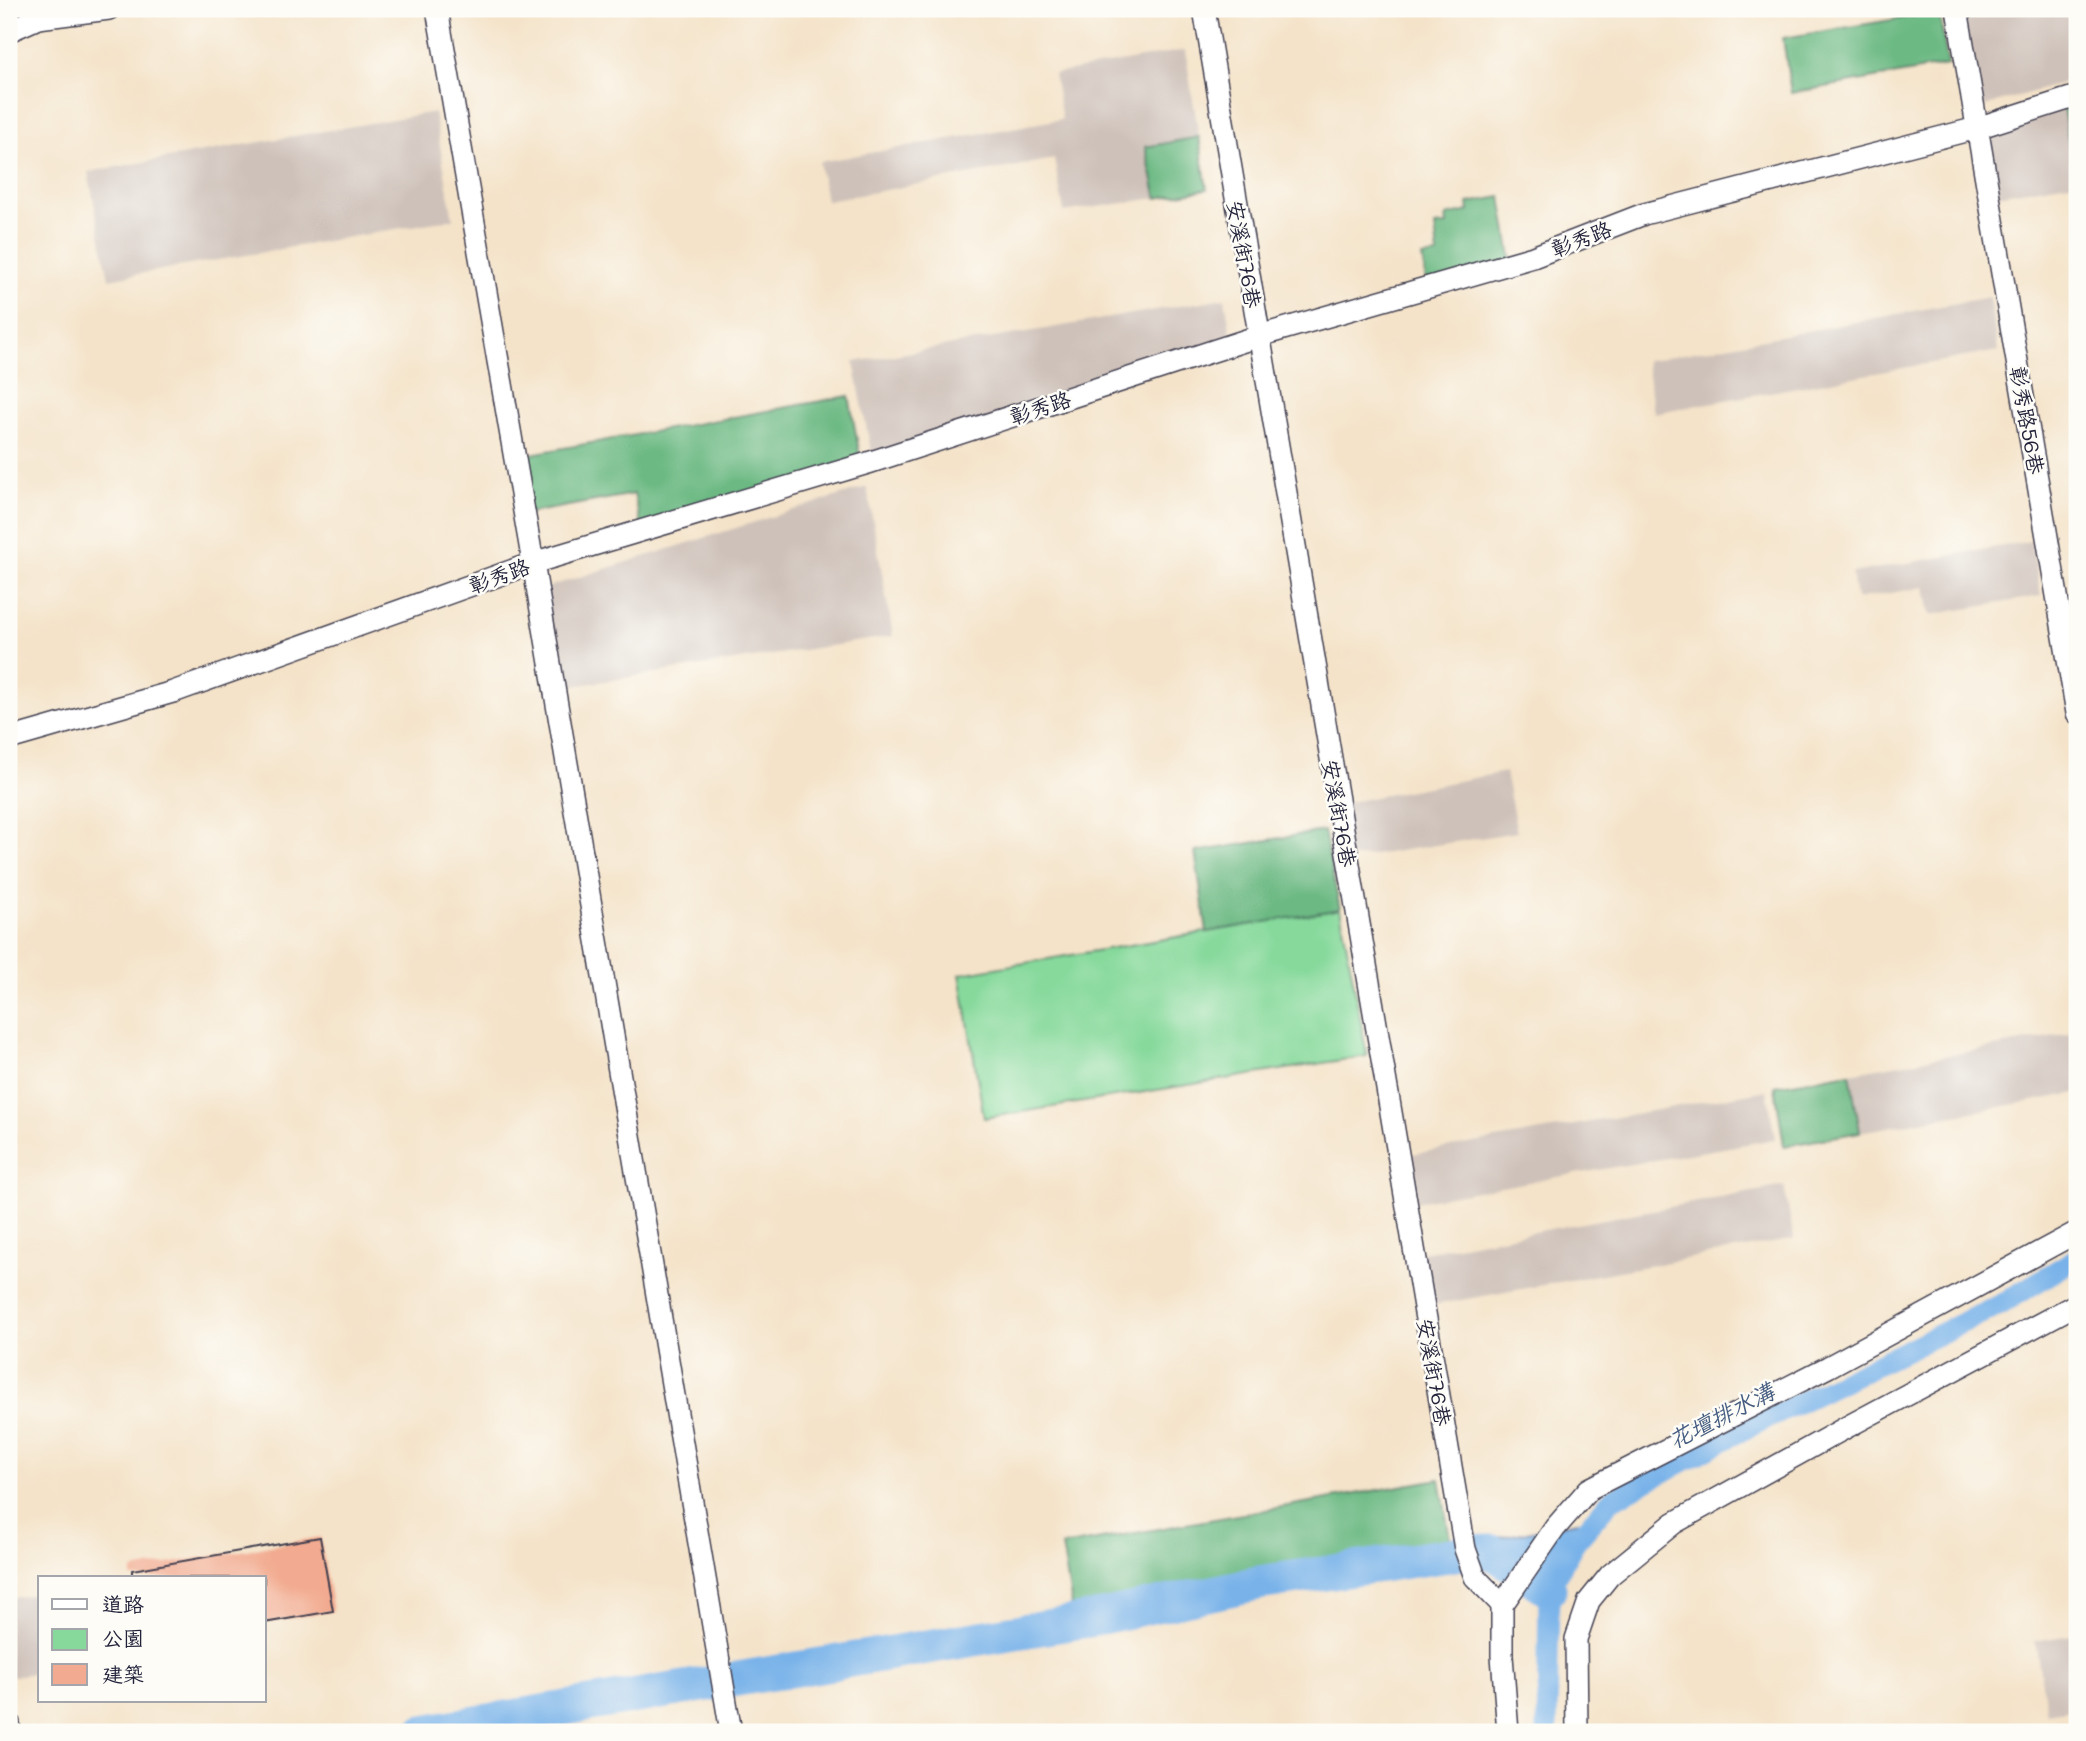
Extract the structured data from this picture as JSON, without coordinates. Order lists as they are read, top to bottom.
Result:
{
  "streets": {
    "street": ["彰秀路", "安溪街76巷", "彰秀路56巷"]
  },
  "crossings": [
    ["彰秀路", "安溪街76巷"],
    ["彰秀路", "彰秀路56巷"]
  ],
  "water": ["花壇排水溝"],
  "legend": ["道路", "公園", "建築"]
}
